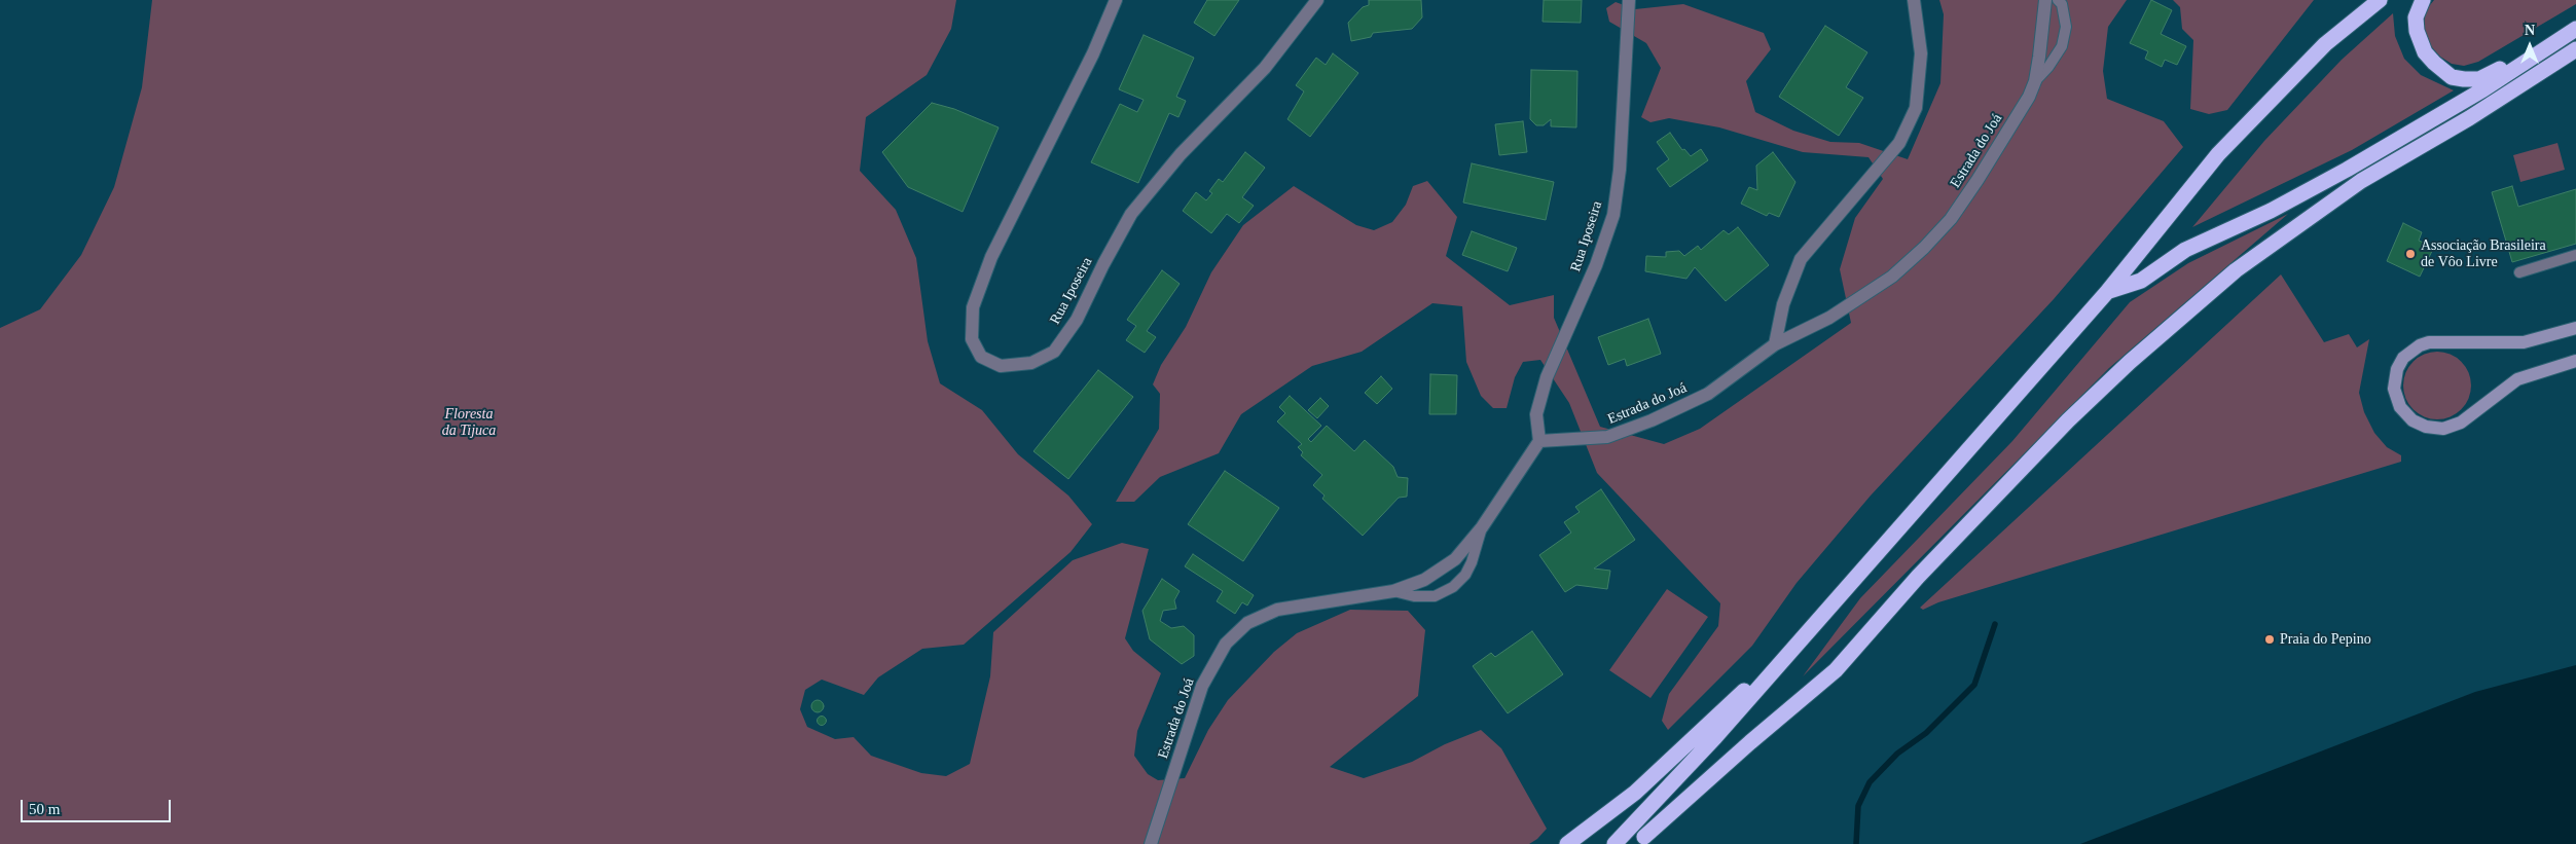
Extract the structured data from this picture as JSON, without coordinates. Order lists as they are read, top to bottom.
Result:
{
  "streets": {
    "street": ["Estrada do Joá", "Rua Iposeira"]
  },
  "crossings": [
    ["Estrada do Joá", "Rua Iposeira"]
  ],
  "parks": ["Floresta da Tijuca"],
  "places": ["Associação Brasileira de Vôo Livre", "Praia do Pepino"],
  "scale_bar": "50 m",
  "north": "top"
}
